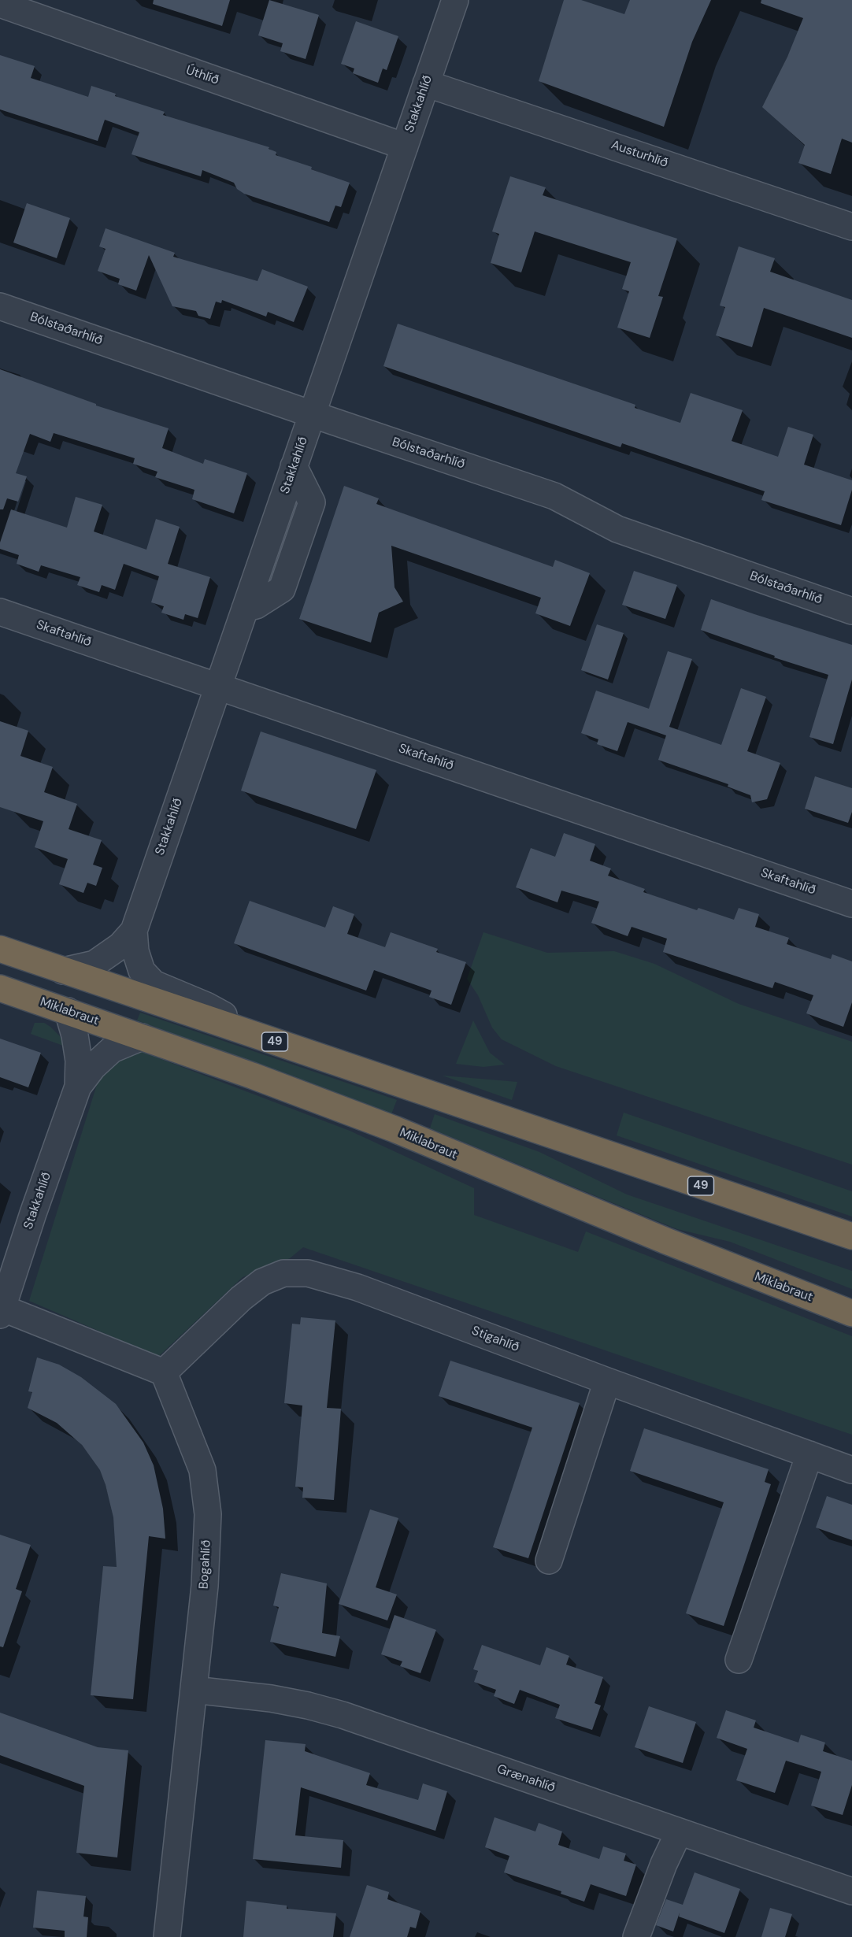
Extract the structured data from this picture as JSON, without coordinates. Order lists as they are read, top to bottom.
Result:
{
  "streets": {
    "highway": ["Miklabraut", "49"],
    "street": [
      "Úthlíð",
      "Stakkahlíð",
      "Austurhlíð",
      "Bólstaðarhlíð",
      "Skaftahlíð",
      "Stigahlíð",
      "Bogahlíð",
      "Grænahlíð"
    ]
  },
  "crossings": [
    ["Úthlíð", "Stakkahlíð"],
    ["Stakkahlíð", "Austurhlíð"],
    ["Stakkahlíð", "Bólstaðarhlíð"],
    ["Stakkahlíð", "Skaftahlíð"],
    ["Stakkahlíð", "Miklabraut"],
    ["Stakkahlíð", "49"],
    ["Stigahlíð", "Bogahlíð"],
    ["Bogahlíð", "Grænahlíð"]
  ]
}
